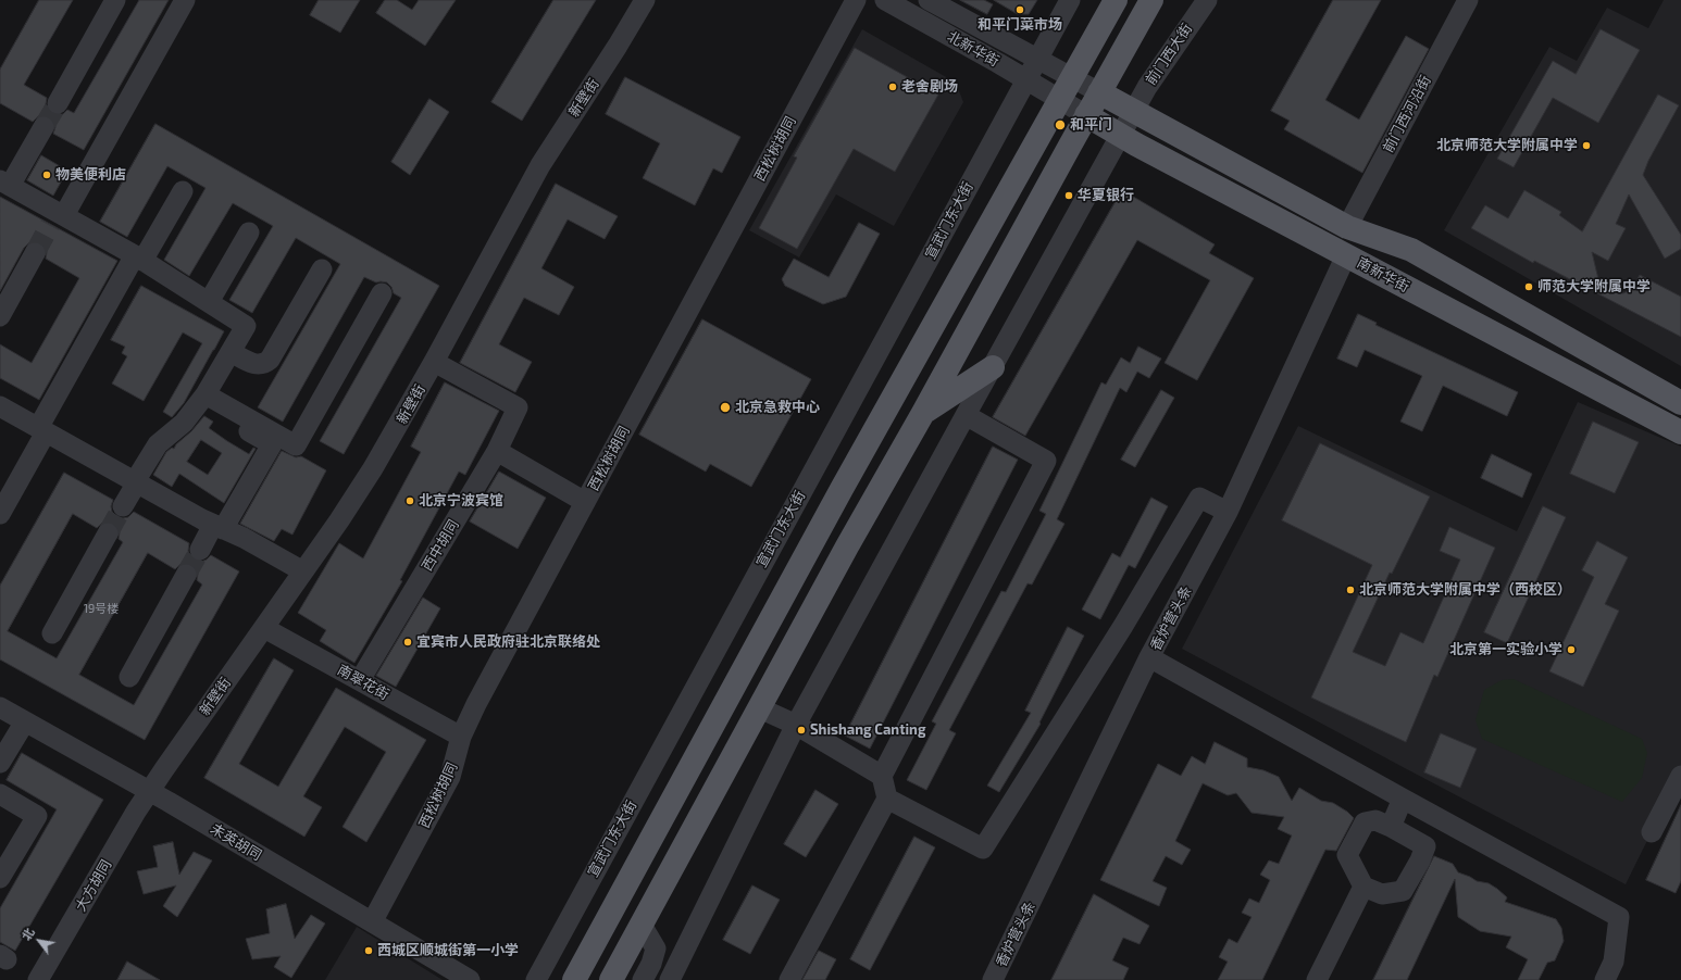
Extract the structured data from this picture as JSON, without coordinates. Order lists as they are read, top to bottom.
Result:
{
  "streets": {
    "main road": ["南新华街"],
    "street": [
      "北新华街",
      "前门西大街",
      "新壁街",
      "前门西河沿街",
      "西松树胡同",
      "宣武门东大街",
      "西中胡同",
      "香炉营头条",
      "南翠花街",
      "未英胡同",
      "大方胡同"
    ]
  },
  "crossings": [
    ["北新华街", "宣武门东大街"],
    ["北新华街", "南新华街"],
    ["前门西大街", "南新华街"],
    ["新壁街", "西中胡同"],
    ["新壁街", "南翠花街"],
    ["新壁街", "未英胡同"],
    ["新壁街", "大方胡同"],
    ["前门西河沿街", "南新华街"],
    ["西松树胡同", "南翠花街"],
    ["西松树胡同", "未英胡同"],
    ["南新华街", "香炉营头条"],
    ["西中胡同", "南翠花街"],
    ["未英胡同", "大方胡同"]
  ],
  "places": [
    "和平门菜市场",
    "老舍剧场",
    "和平门",
    "北京师范大学附属中学",
    "物美便利店",
    "华夏银行",
    "师范大学附属中学",
    "北京急救中心",
    "北京宁波宾馆",
    "北京师范大学附属中学（西校区）",
    "宜宾市人民政府驻北京联络处",
    "北京第一实验小学",
    "Shishang Canting",
    "西城区顺城街第一小学"
  ],
  "house_numbers": ["19号楼"],
  "north": "top left"
}
